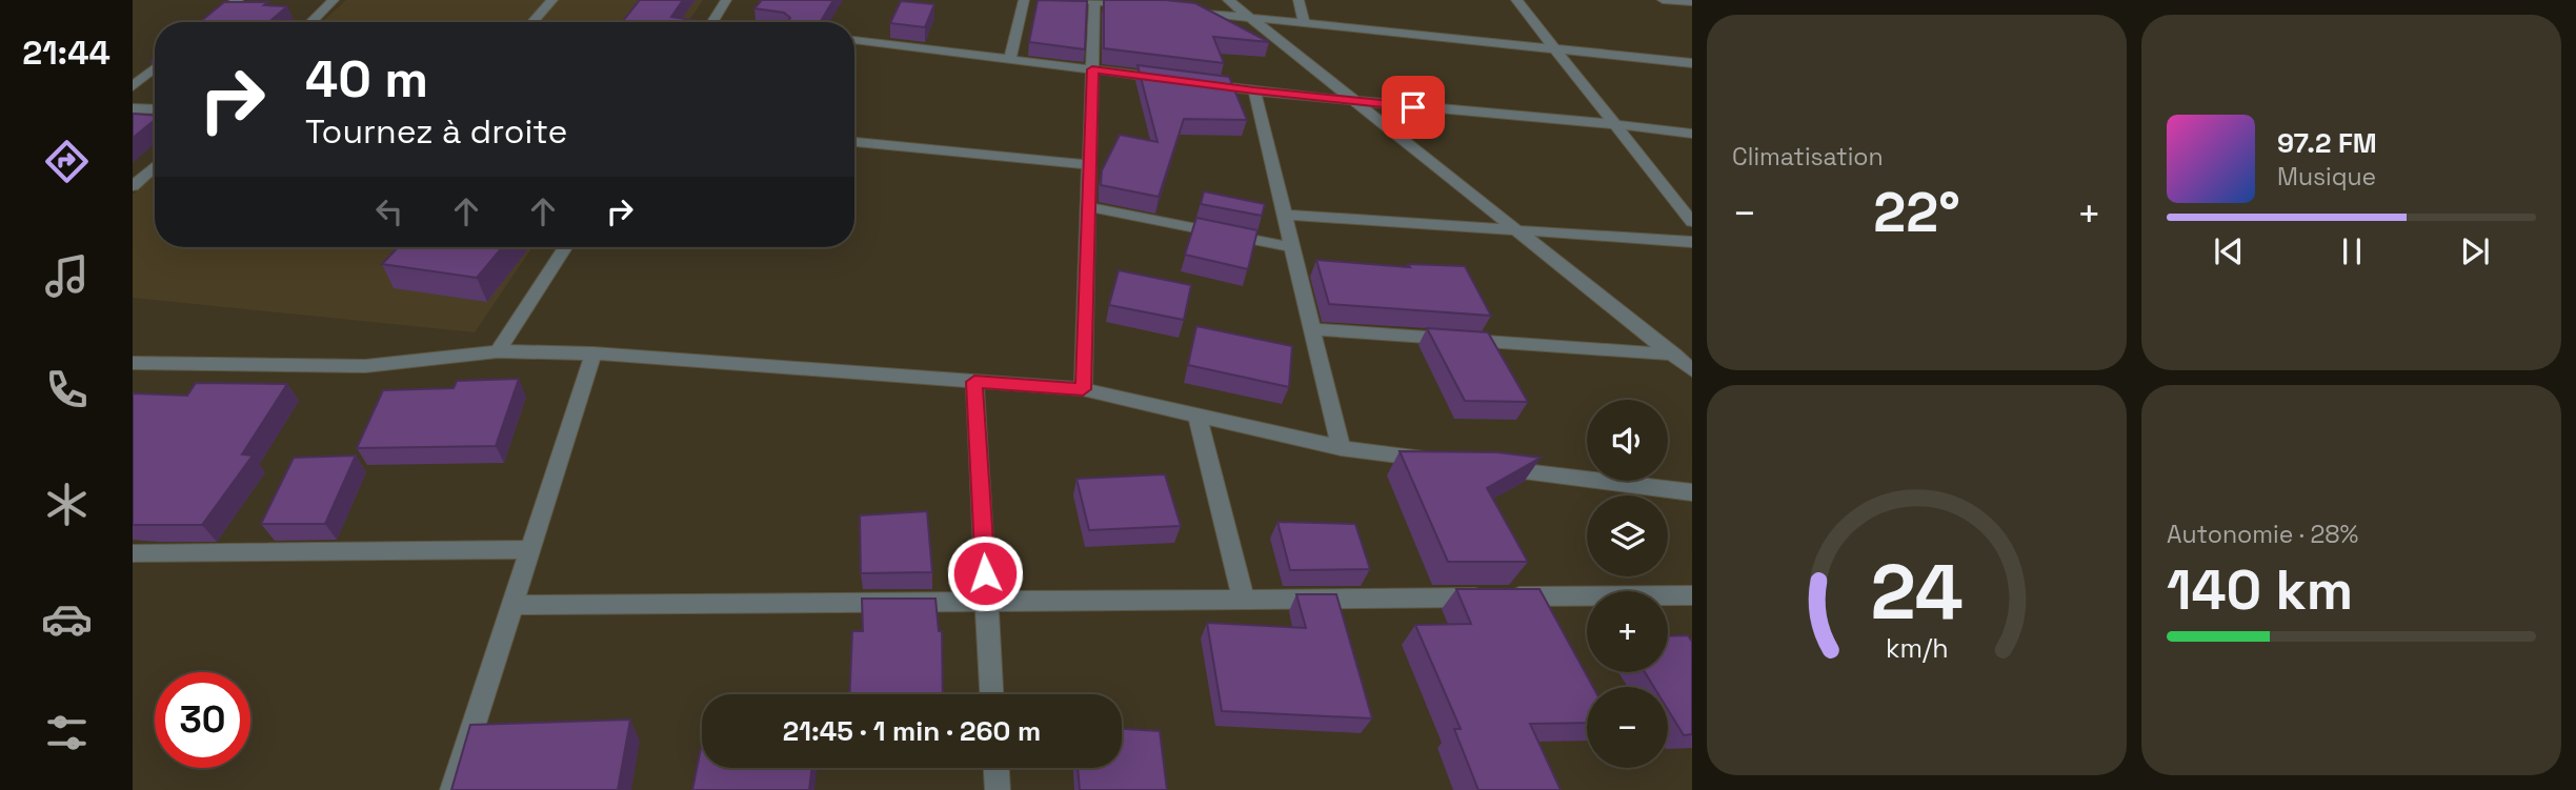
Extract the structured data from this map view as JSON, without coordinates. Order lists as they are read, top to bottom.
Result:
{
  "page": {
    "tabs": "21:44",
    "tile": [
      "Climatisation",
      ["Autonomie · 28%", "140 km"]
    ],
    "turn": ["40 m", "Tournez à droite"],
    "song": ["97.2 FM", "Musique"],
    "heat": ["−", "22°", "+"],
    "map_buttons": ["+", "−"],
    "limit": "30",
    "trip": "21:45 · 1 min · 260 m",
    "gauge": ["24", "km/h"]
  }
}
